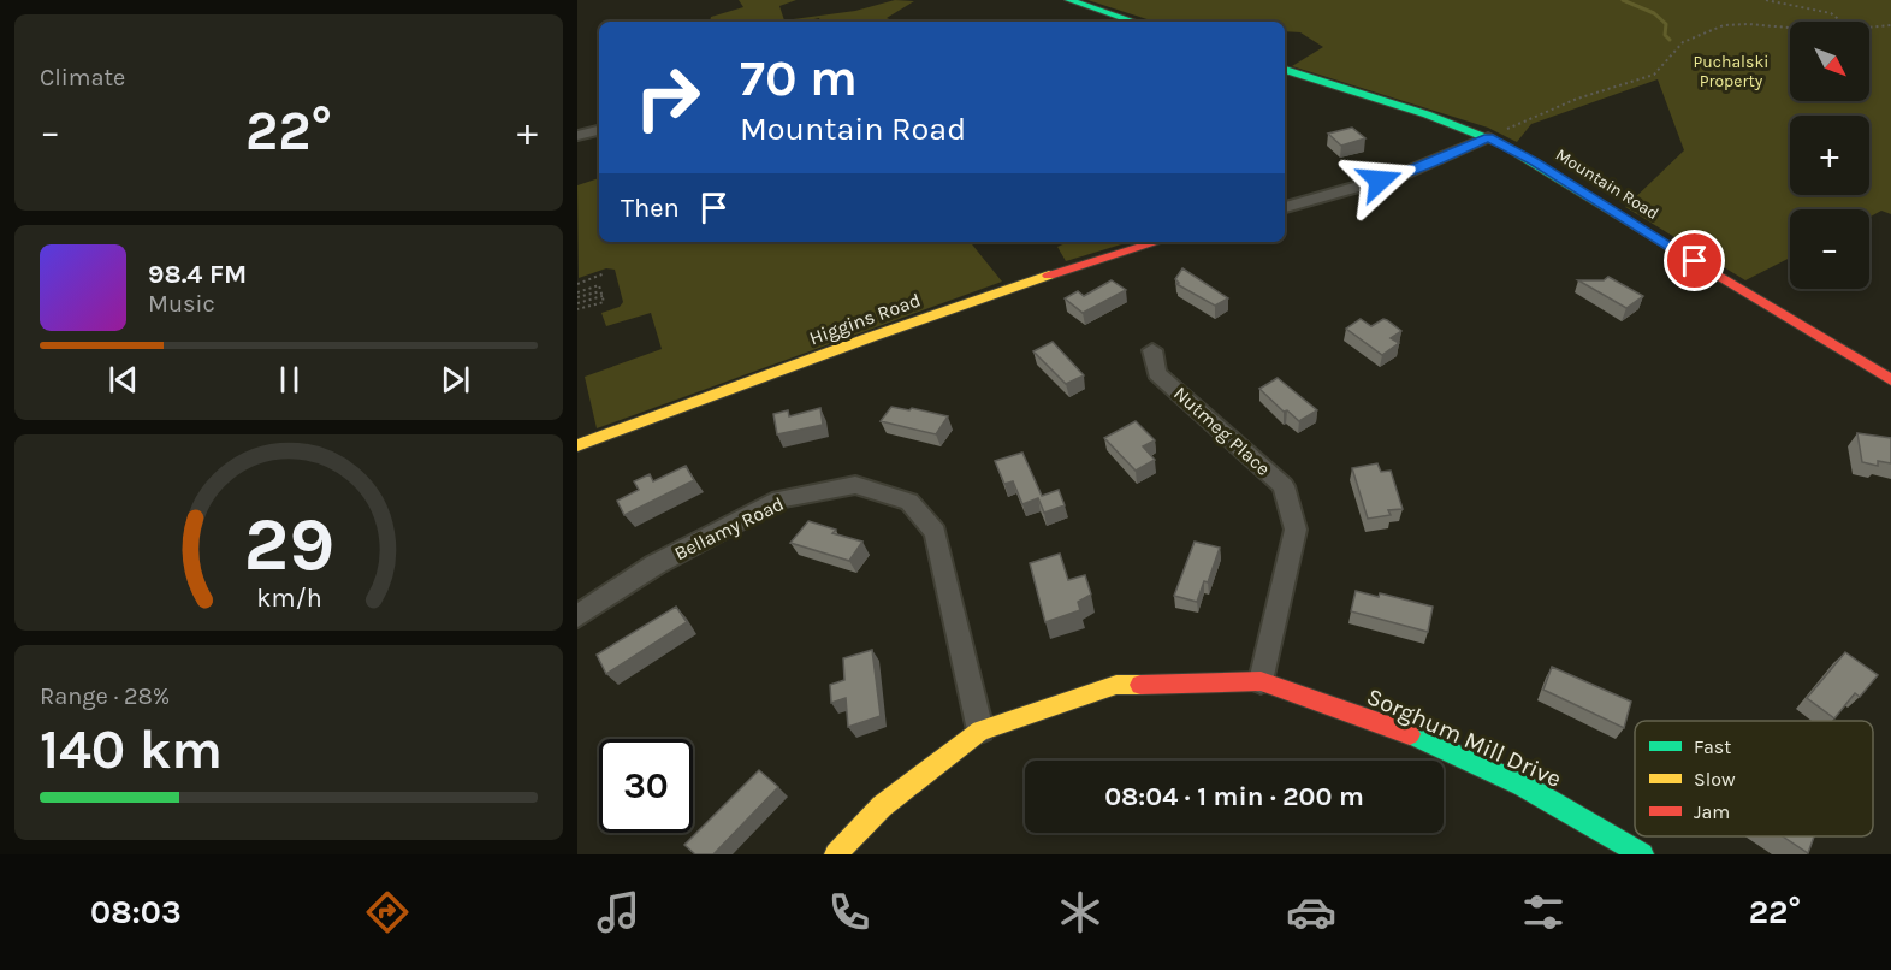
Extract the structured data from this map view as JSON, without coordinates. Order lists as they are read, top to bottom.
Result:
{
  "streets": {
    "street": [
      "Mountain Road",
      "Higgins Road",
      "Nutmeg Place",
      "Bellamy Road",
      "Sorghum Mill Drive"
    ]
  },
  "crossings": [
    ["Nutmeg Place", "Sorghum Mill Drive"],
    ["Bellamy Road", "Sorghum Mill Drive"]
  ],
  "parks": ["Puchalski Property"],
  "legend": ["Fast", "Slow", "Jam"],
  "north": "bottom right",
  "page": {
    "tile": [
      "Climate",
      ["Range · 28%", "140 km"]
    ],
    "map_buttons": ["+", "−"],
    "turn": ["70 m", "Mountain Road"],
    "heat": ["−", "22°", "+"],
    "then": "Then",
    "song": ["98.4 FM", "Music"],
    "limit": "30",
    "trip": "08:04 · 1 min · 200 m",
    "tabs": ["08:03", "22°"],
    "gauge": ["29", "km/h"]
  }
}
